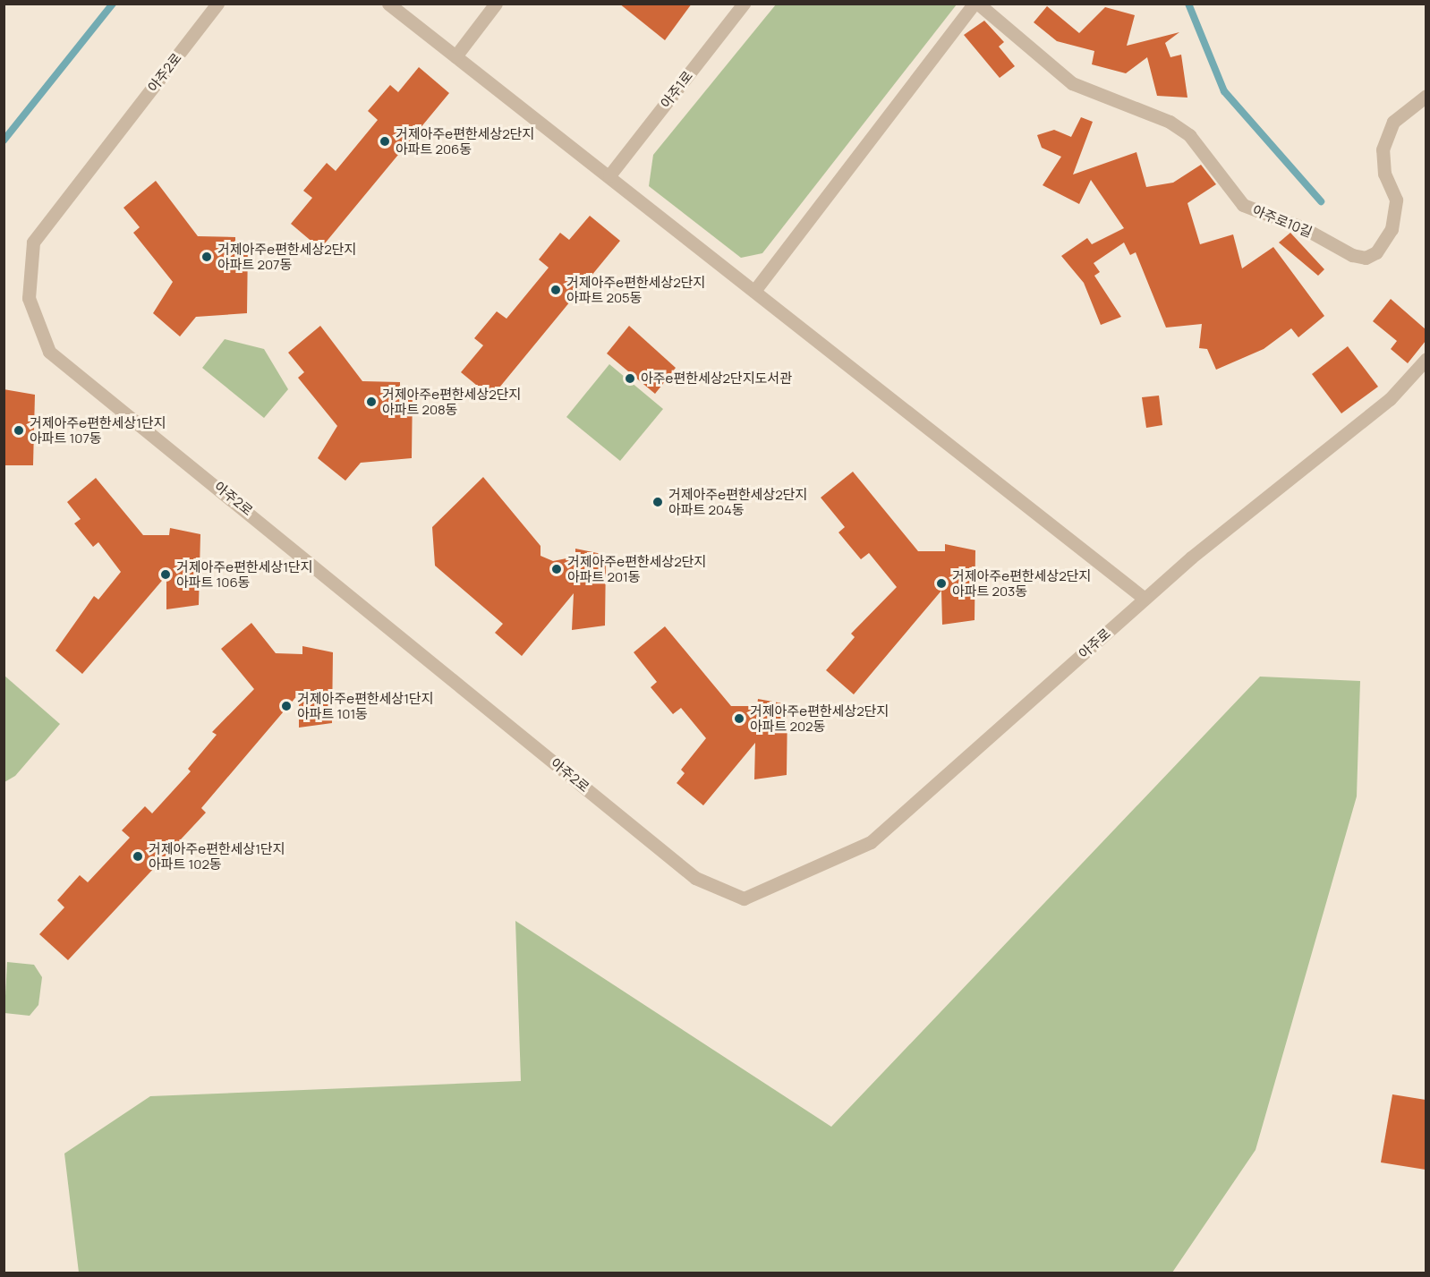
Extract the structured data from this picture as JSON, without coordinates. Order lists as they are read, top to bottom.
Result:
{
  "streets": {
    "street": [
      "아주2로",
      "아주1로",
      "아주로10길",
      "아주로"
    ]
  },
  "crossings": [
    ["아주2로", "아주로"]
  ],
  "places": [
    "거제아주e편한세상2단지 아파트 206동",
    "거제아주e편한세상2단지 아파트 207동",
    "거제아주e편한세상2단지 아파트 205동",
    "아주e편한세상2단지도서관",
    "거제아주e편한세상2단지 아파트 208동",
    "거제아주e편한세상1단지 아파트 107동",
    "거제아주e편한세상2단지 아파트 204동",
    "거제아주e편한세상2단지 아파트 201동",
    "거제아주e편한세상1단지 아파트 106동",
    "거제아주e편한세상2단지 아파트 203동",
    "거제아주e편한세상1단지 아파트 101동",
    "거제아주e편한세상2단지 아파트 202동",
    "거제아주e편한세상1단지 아파트 102동"
  ]
}
